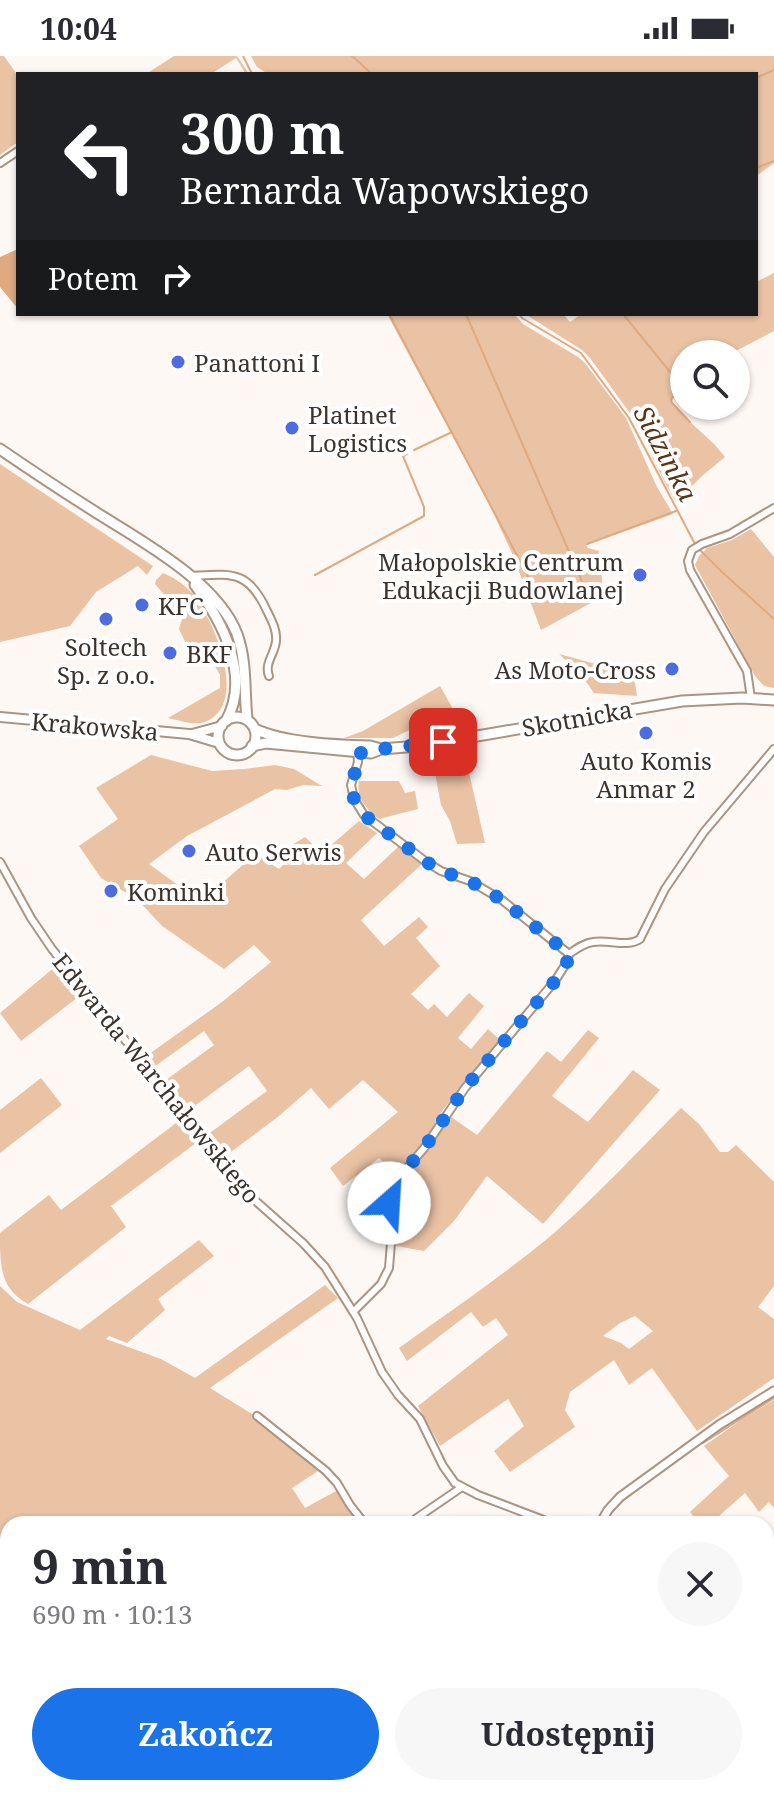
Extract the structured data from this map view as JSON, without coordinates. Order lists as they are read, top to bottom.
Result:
{
  "streets": {
    "main road": ["Skotnicka", "Krakowska"],
    "street": ["Edwarda Warchałowskiego"]
  },
  "crossings": [
    ["Skotnicka", "Krakowska"]
  ],
  "water": ["Sidzinka"],
  "places": [
    "Panattoni I",
    "Platinet Logistics",
    "Małopolskie Centrum Edukacji Budowlanej",
    "KFC",
    "Soltech Sp. z o.o.",
    "BKF",
    "As Moto-Cross",
    "Auto Komis Anmar 2",
    "Auto Serwis",
    "Kominki"
  ],
  "page": {
    "status": "10:04",
    "turn": ["300 m", "Bernarda Wapowskiego"],
    "then": "Potem",
    "heading": ["9 min", "690 m · 10:13"],
    "buttons": ["Zakończ", "Udostępnij"]
  }
}
